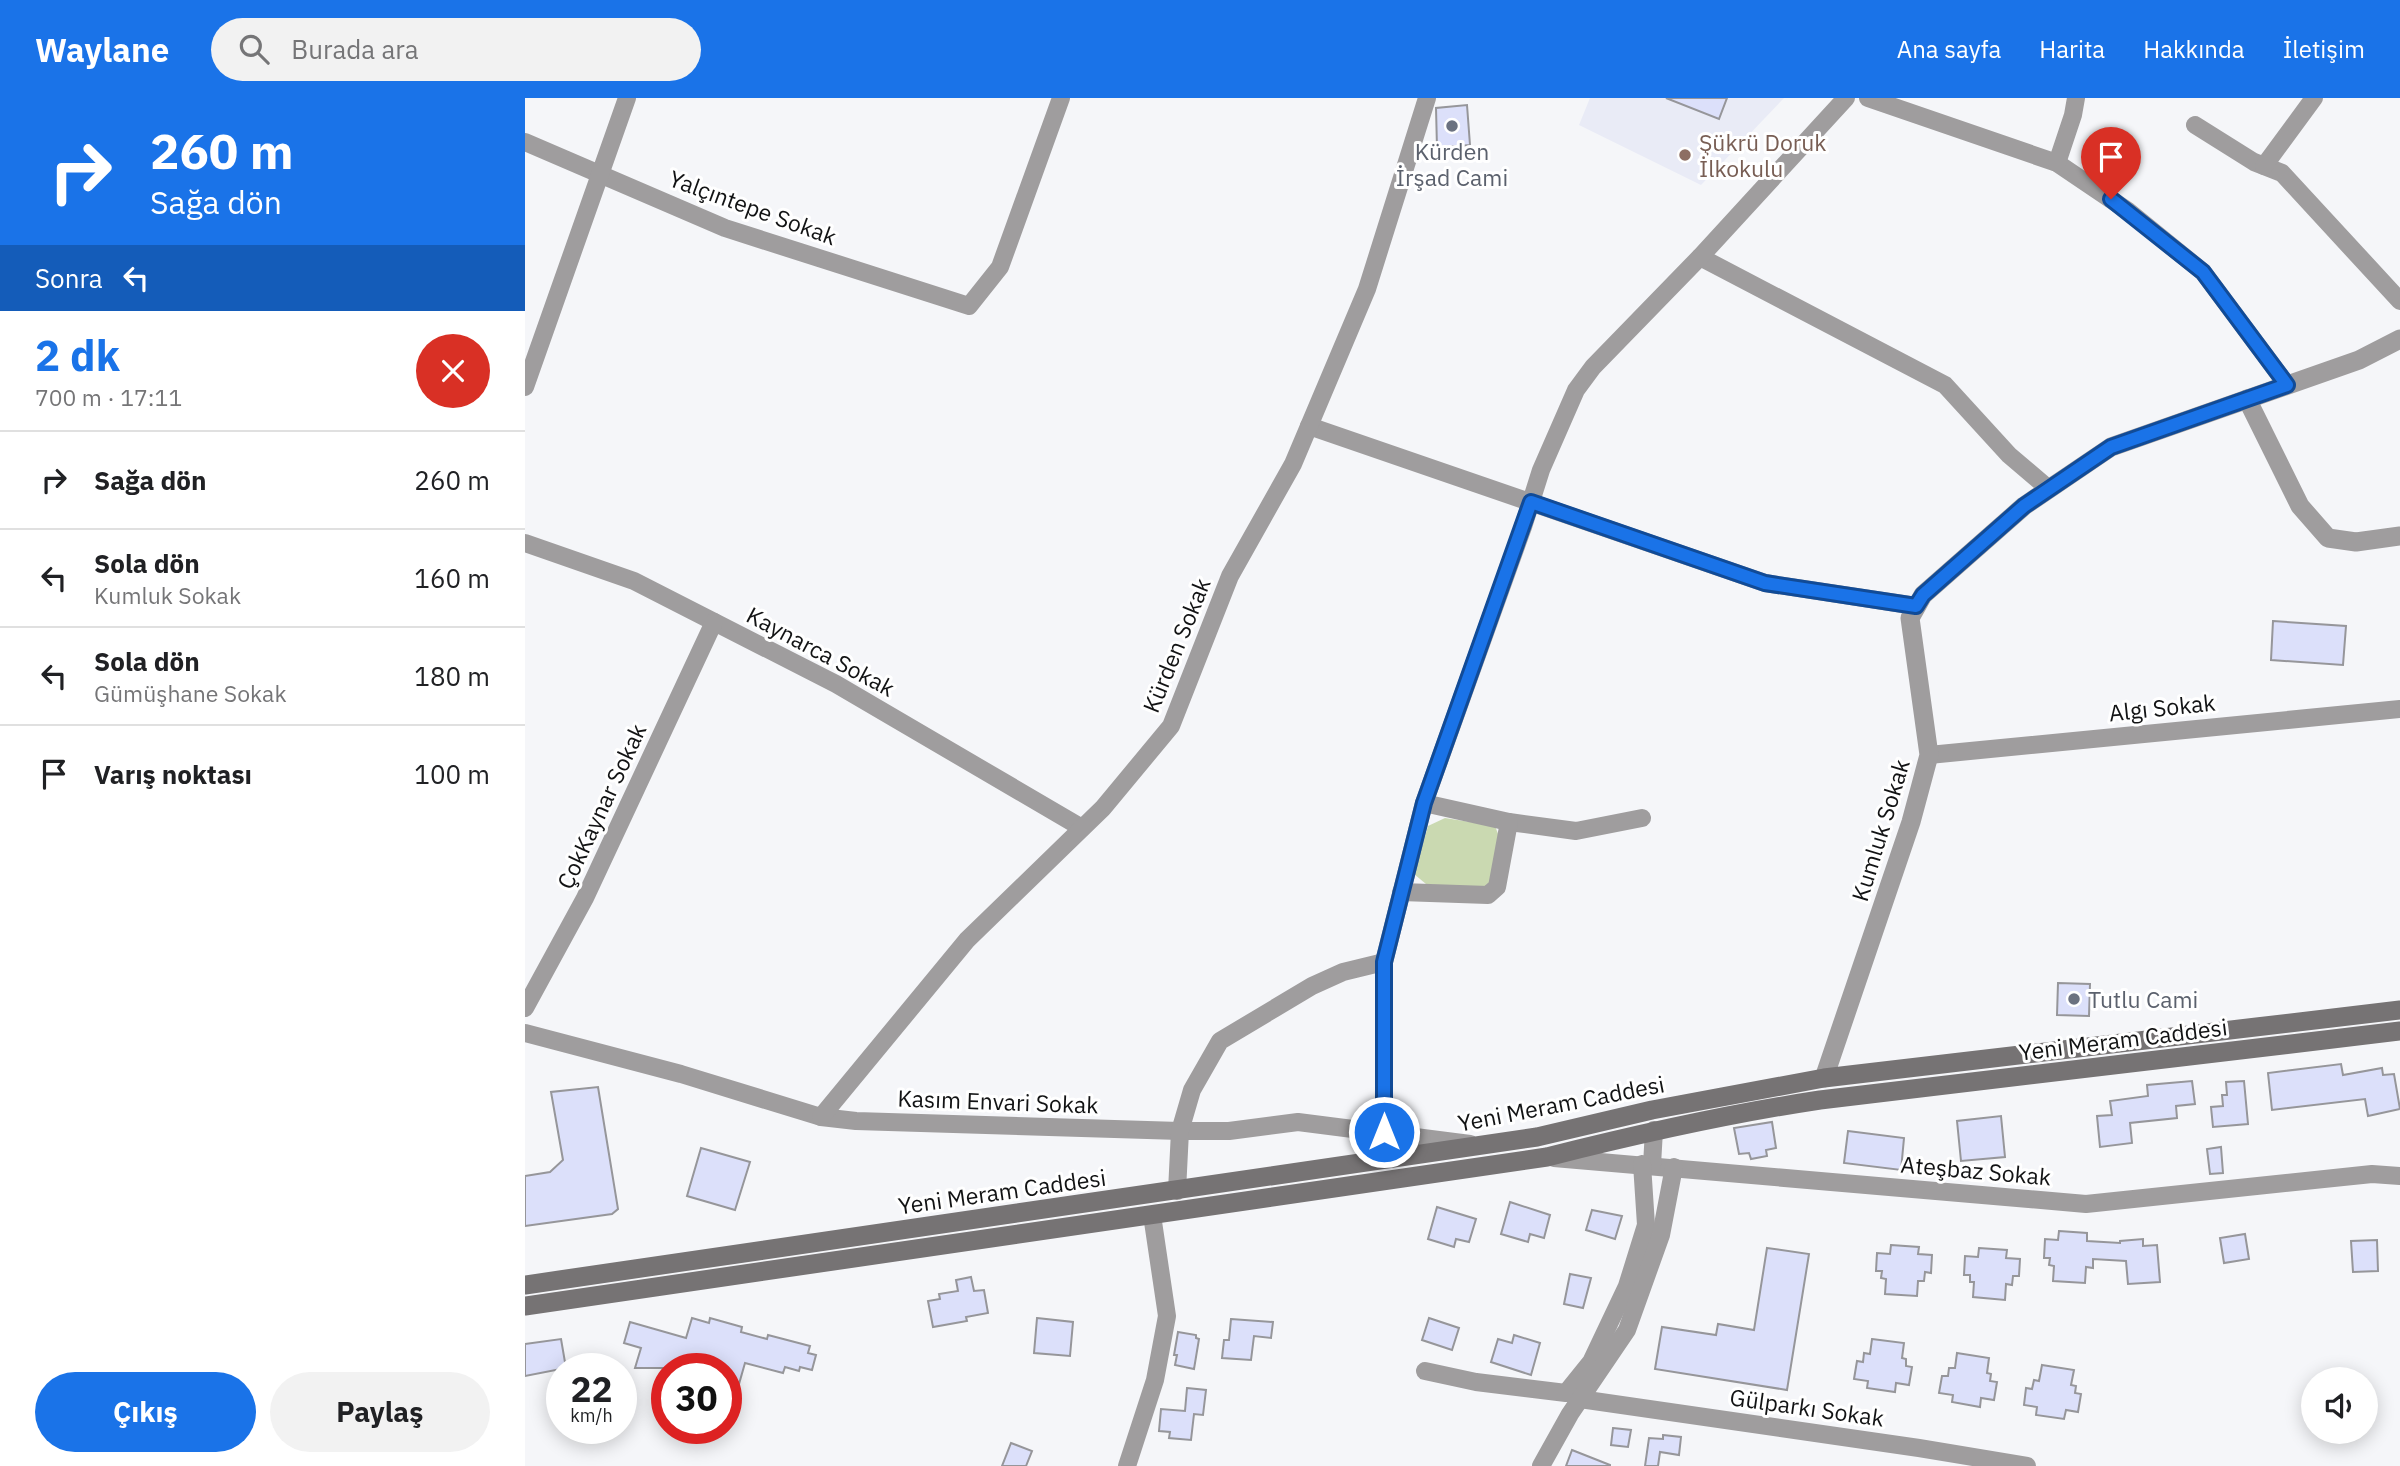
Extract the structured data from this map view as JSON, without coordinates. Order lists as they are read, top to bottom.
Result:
{
  "streets": {
    "main road": ["Yeni Meram Caddesi"],
    "street": [
      "Yalçıntepe Sokak",
      "Kürden Sokak",
      "Kaynarca Sokak",
      "Algı Sokak",
      "ÇokKaynar Sokak",
      "Kumluk Sokak",
      "Kasım Envari Sokak",
      "Ateşbaz Sokak",
      "Gülparkı Sokak"
    ]
  },
  "crossings": [
    ["Kürden Sokak", "Kaynarca Sokak"],
    ["Kürden Sokak", "Kasım Envari Sokak"],
    ["Kaynarca Sokak", "ÇokKaynar Sokak"],
    ["Algı Sokak", "Kumluk Sokak"],
    ["Kumluk Sokak", "Yeni Meram Caddesi"],
    ["Yeni Meram Caddesi", "Kasım Envari Sokak"],
    ["Yeni Meram Caddesi", "Ateşbaz Sokak"]
  ],
  "places": ["Kürden İrşad Cami", "Şükrü Doruk İlkokulu", "Tutlu Cami"],
  "page": {
    "header": "Waylane",
    "search": "Burada ara",
    "nav": [
      "Ana sayfa",
      "Harita",
      "Hakkında",
      "İletişim"
    ],
    "turn": ["260 m", "Sağa dön"],
    "then": "Sonra",
    "heading": ["2 dk", "700 m · 17:11"],
    "list": [
      {
        "name": "Sağa dön",
        "value": "260 m"
      },
      {
        "name": "Sola dön",
        "note": "Kumluk Sokak",
        "value": "160 m"
      },
      {
        "name": "Sola dön",
        "note": "Gümüşhane Sokak",
        "value": "180 m"
      },
      {
        "name": "Varış noktası",
        "value": "100 m"
      }
    ],
    "speed": "22 km/h",
    "limit": "30",
    "buttons": ["Çıkış", "Paylaş"]
  }
}
